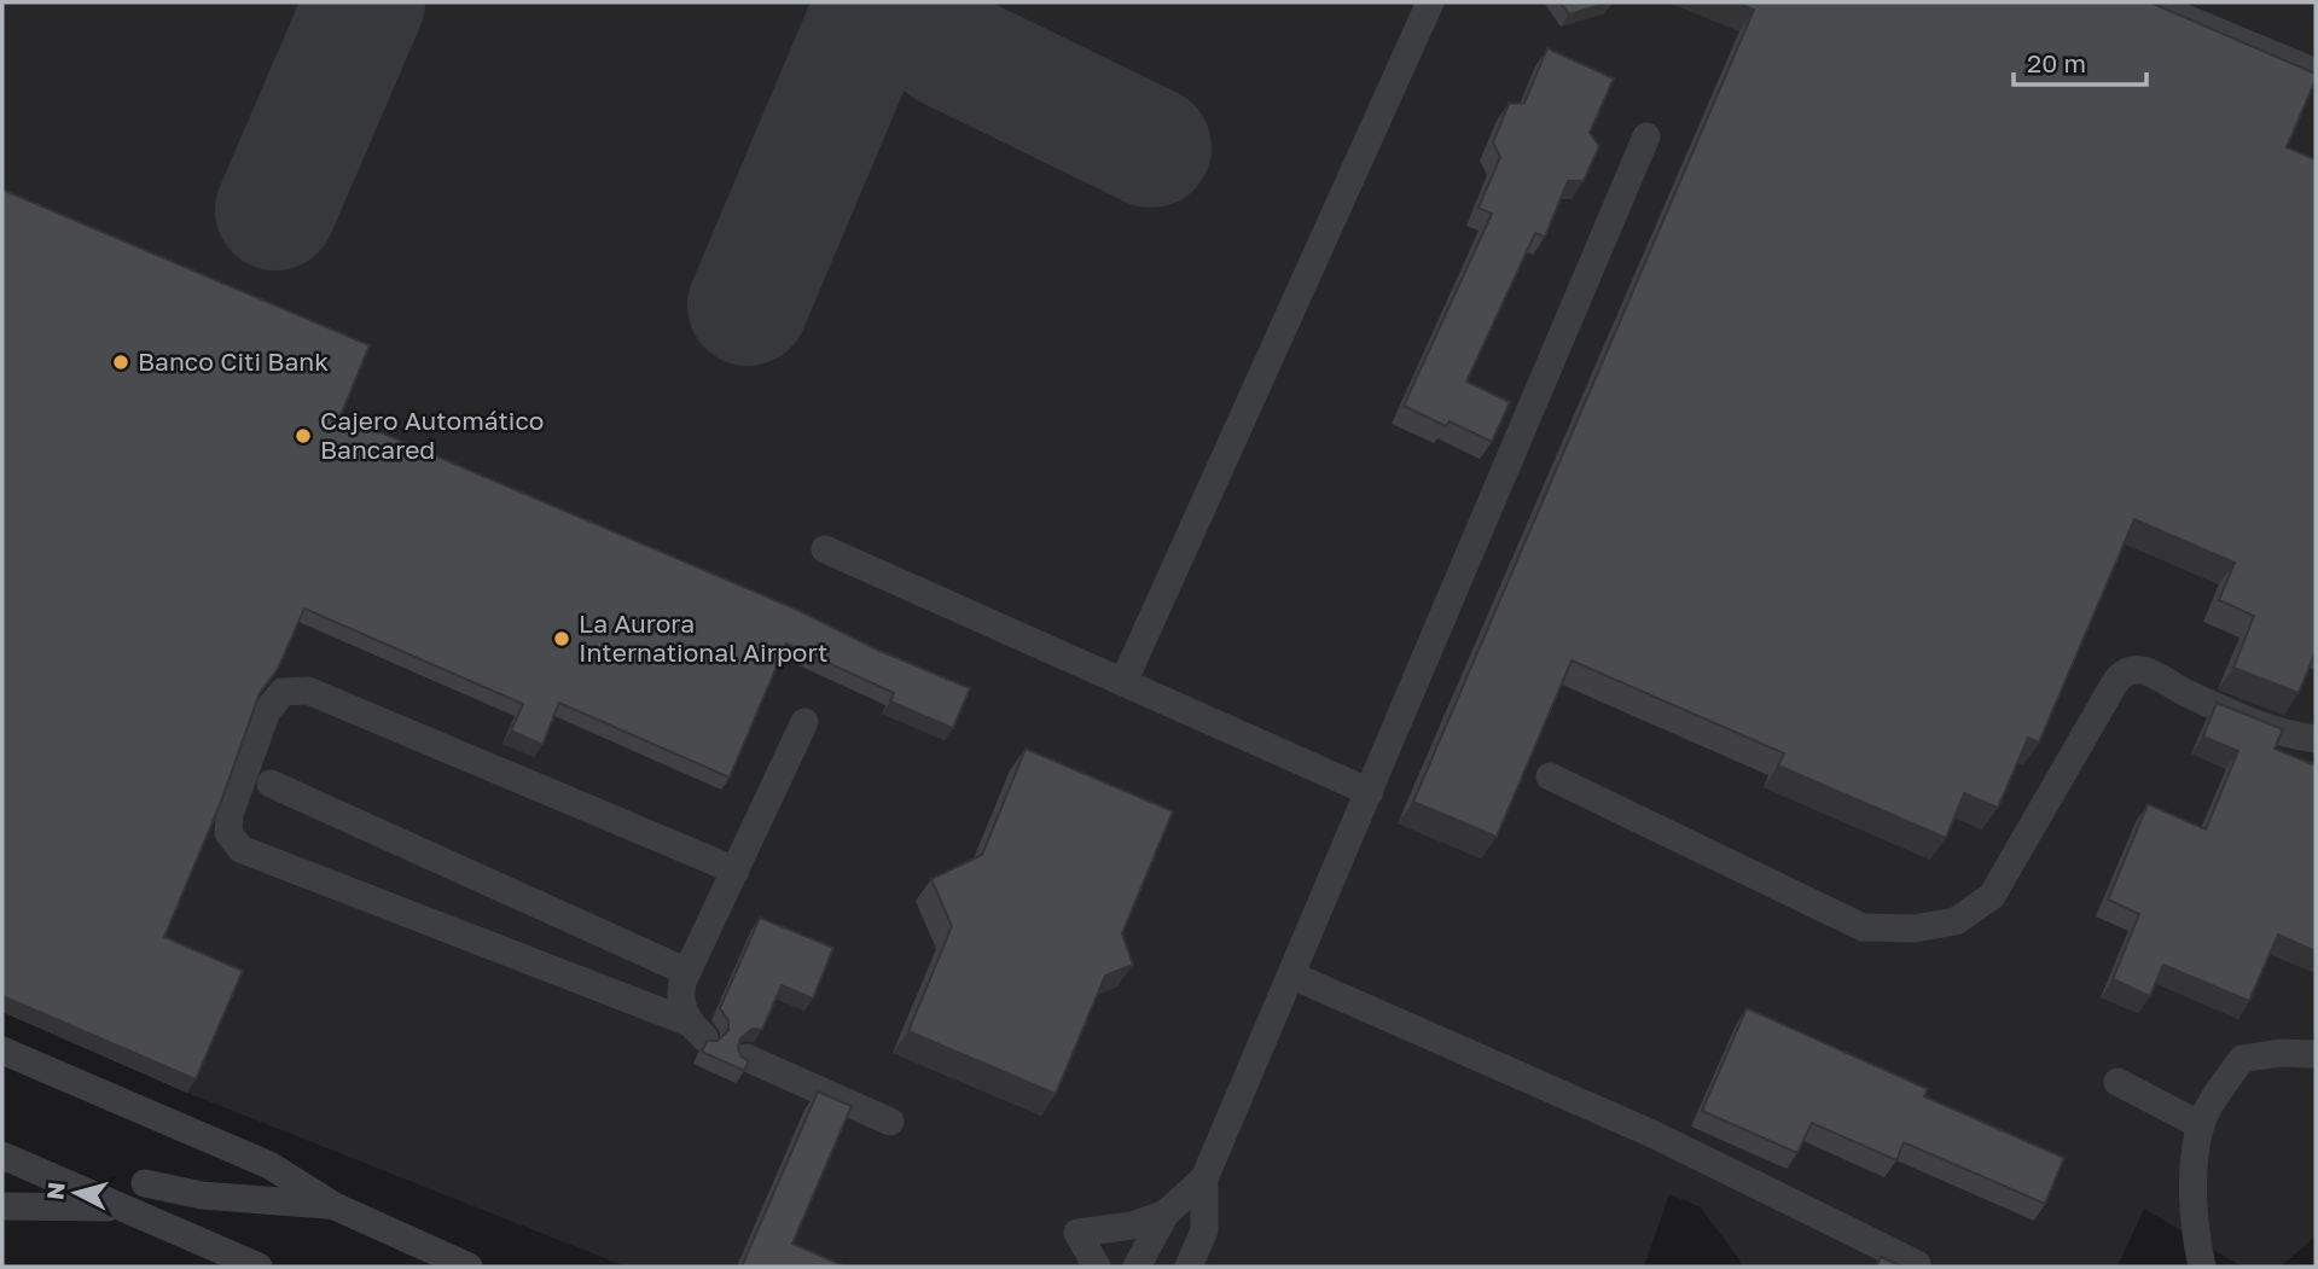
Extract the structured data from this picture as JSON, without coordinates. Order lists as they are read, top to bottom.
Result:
{
  "places": ["Banco Citi Bank", "Cajero Automático Bancared", "La Aurora International Airport"],
  "scale_bar": "20 m",
  "north": "left"
}
